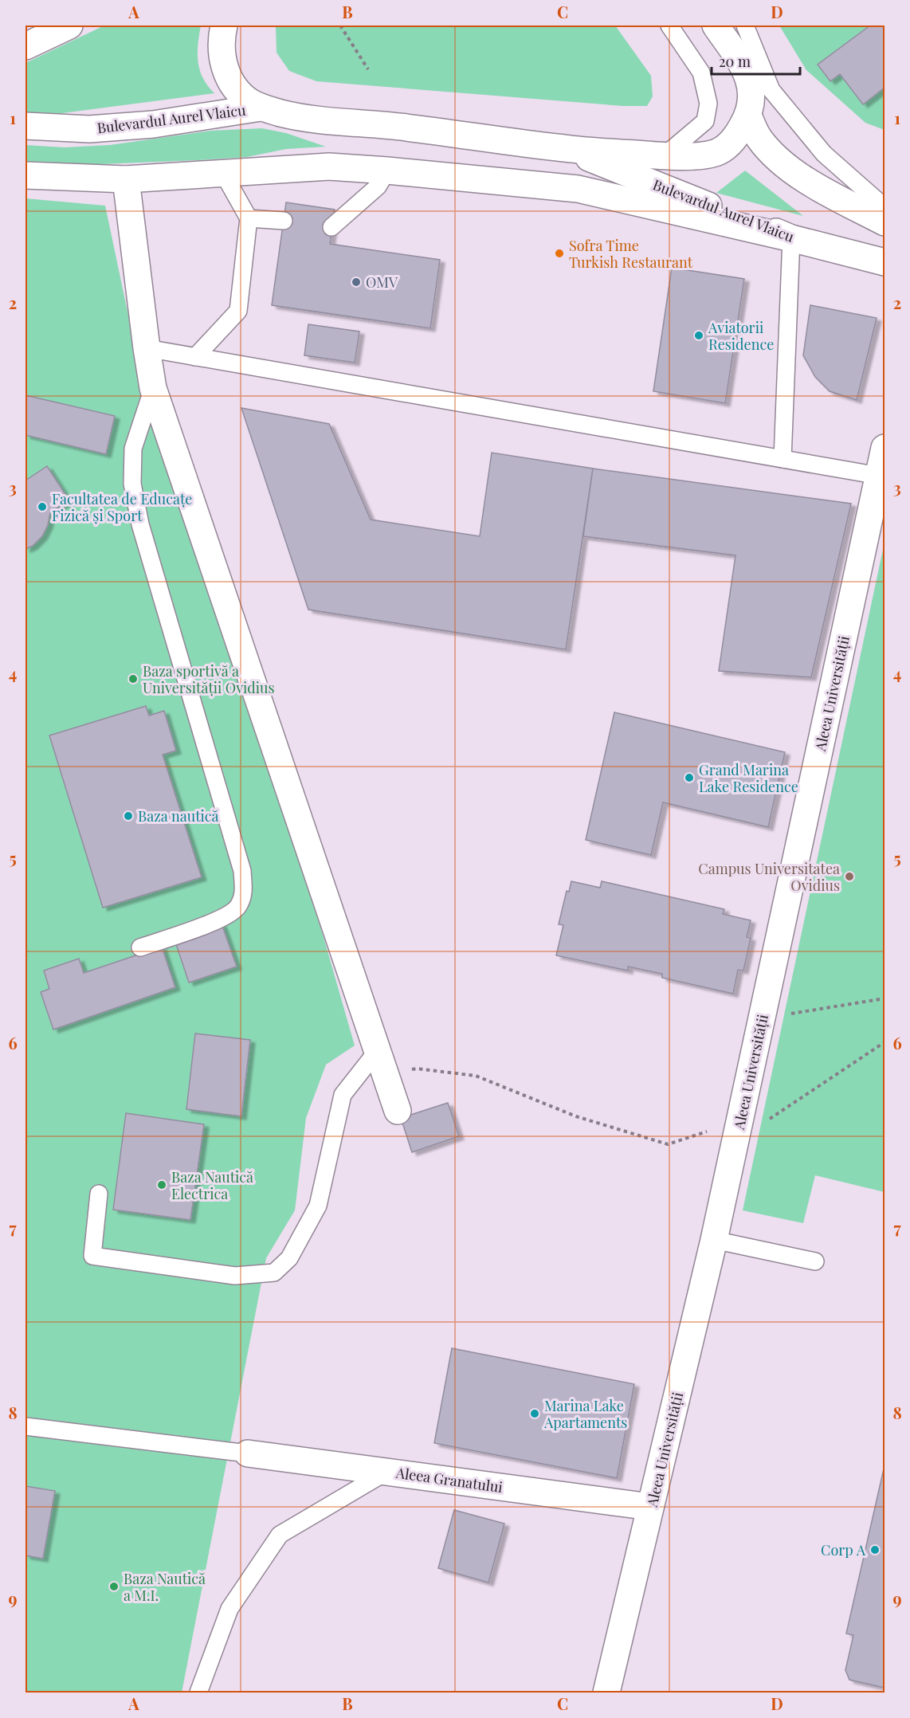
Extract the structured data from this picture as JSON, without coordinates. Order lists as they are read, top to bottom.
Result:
{
  "streets": {
    "street": ["Bulevardul Aurel Vlaicu", "Aleea Universității", "Aleea Granatului"]
  },
  "crossings": [
    ["Aleea Universității", "Aleea Granatului"]
  ],
  "places": [
    "Sofra Time Turkish Restaurant",
    "OMV",
    "Aviatorii Residence",
    "Facultatea de Educațe Fizică și Sport",
    "Baza sportivă a Universității Ovidius",
    "Grand Marina Lake Residence",
    "Baza nautică",
    "Campus Universitatea Ovidius",
    "Baza Nautică Electrica",
    "Marina Lake Apartaments",
    "Corp A",
    "Baza Nautică a M.I."
  ],
  "scale_bar": "20 m",
  "grid": {
    "columns": [
      "A",
      "B",
      "C",
      "D"
    ],
    "rows": [
      "1",
      "2",
      "3",
      "4",
      "5",
      "6",
      "7",
      "8",
      "9"
    ]
  }
}
